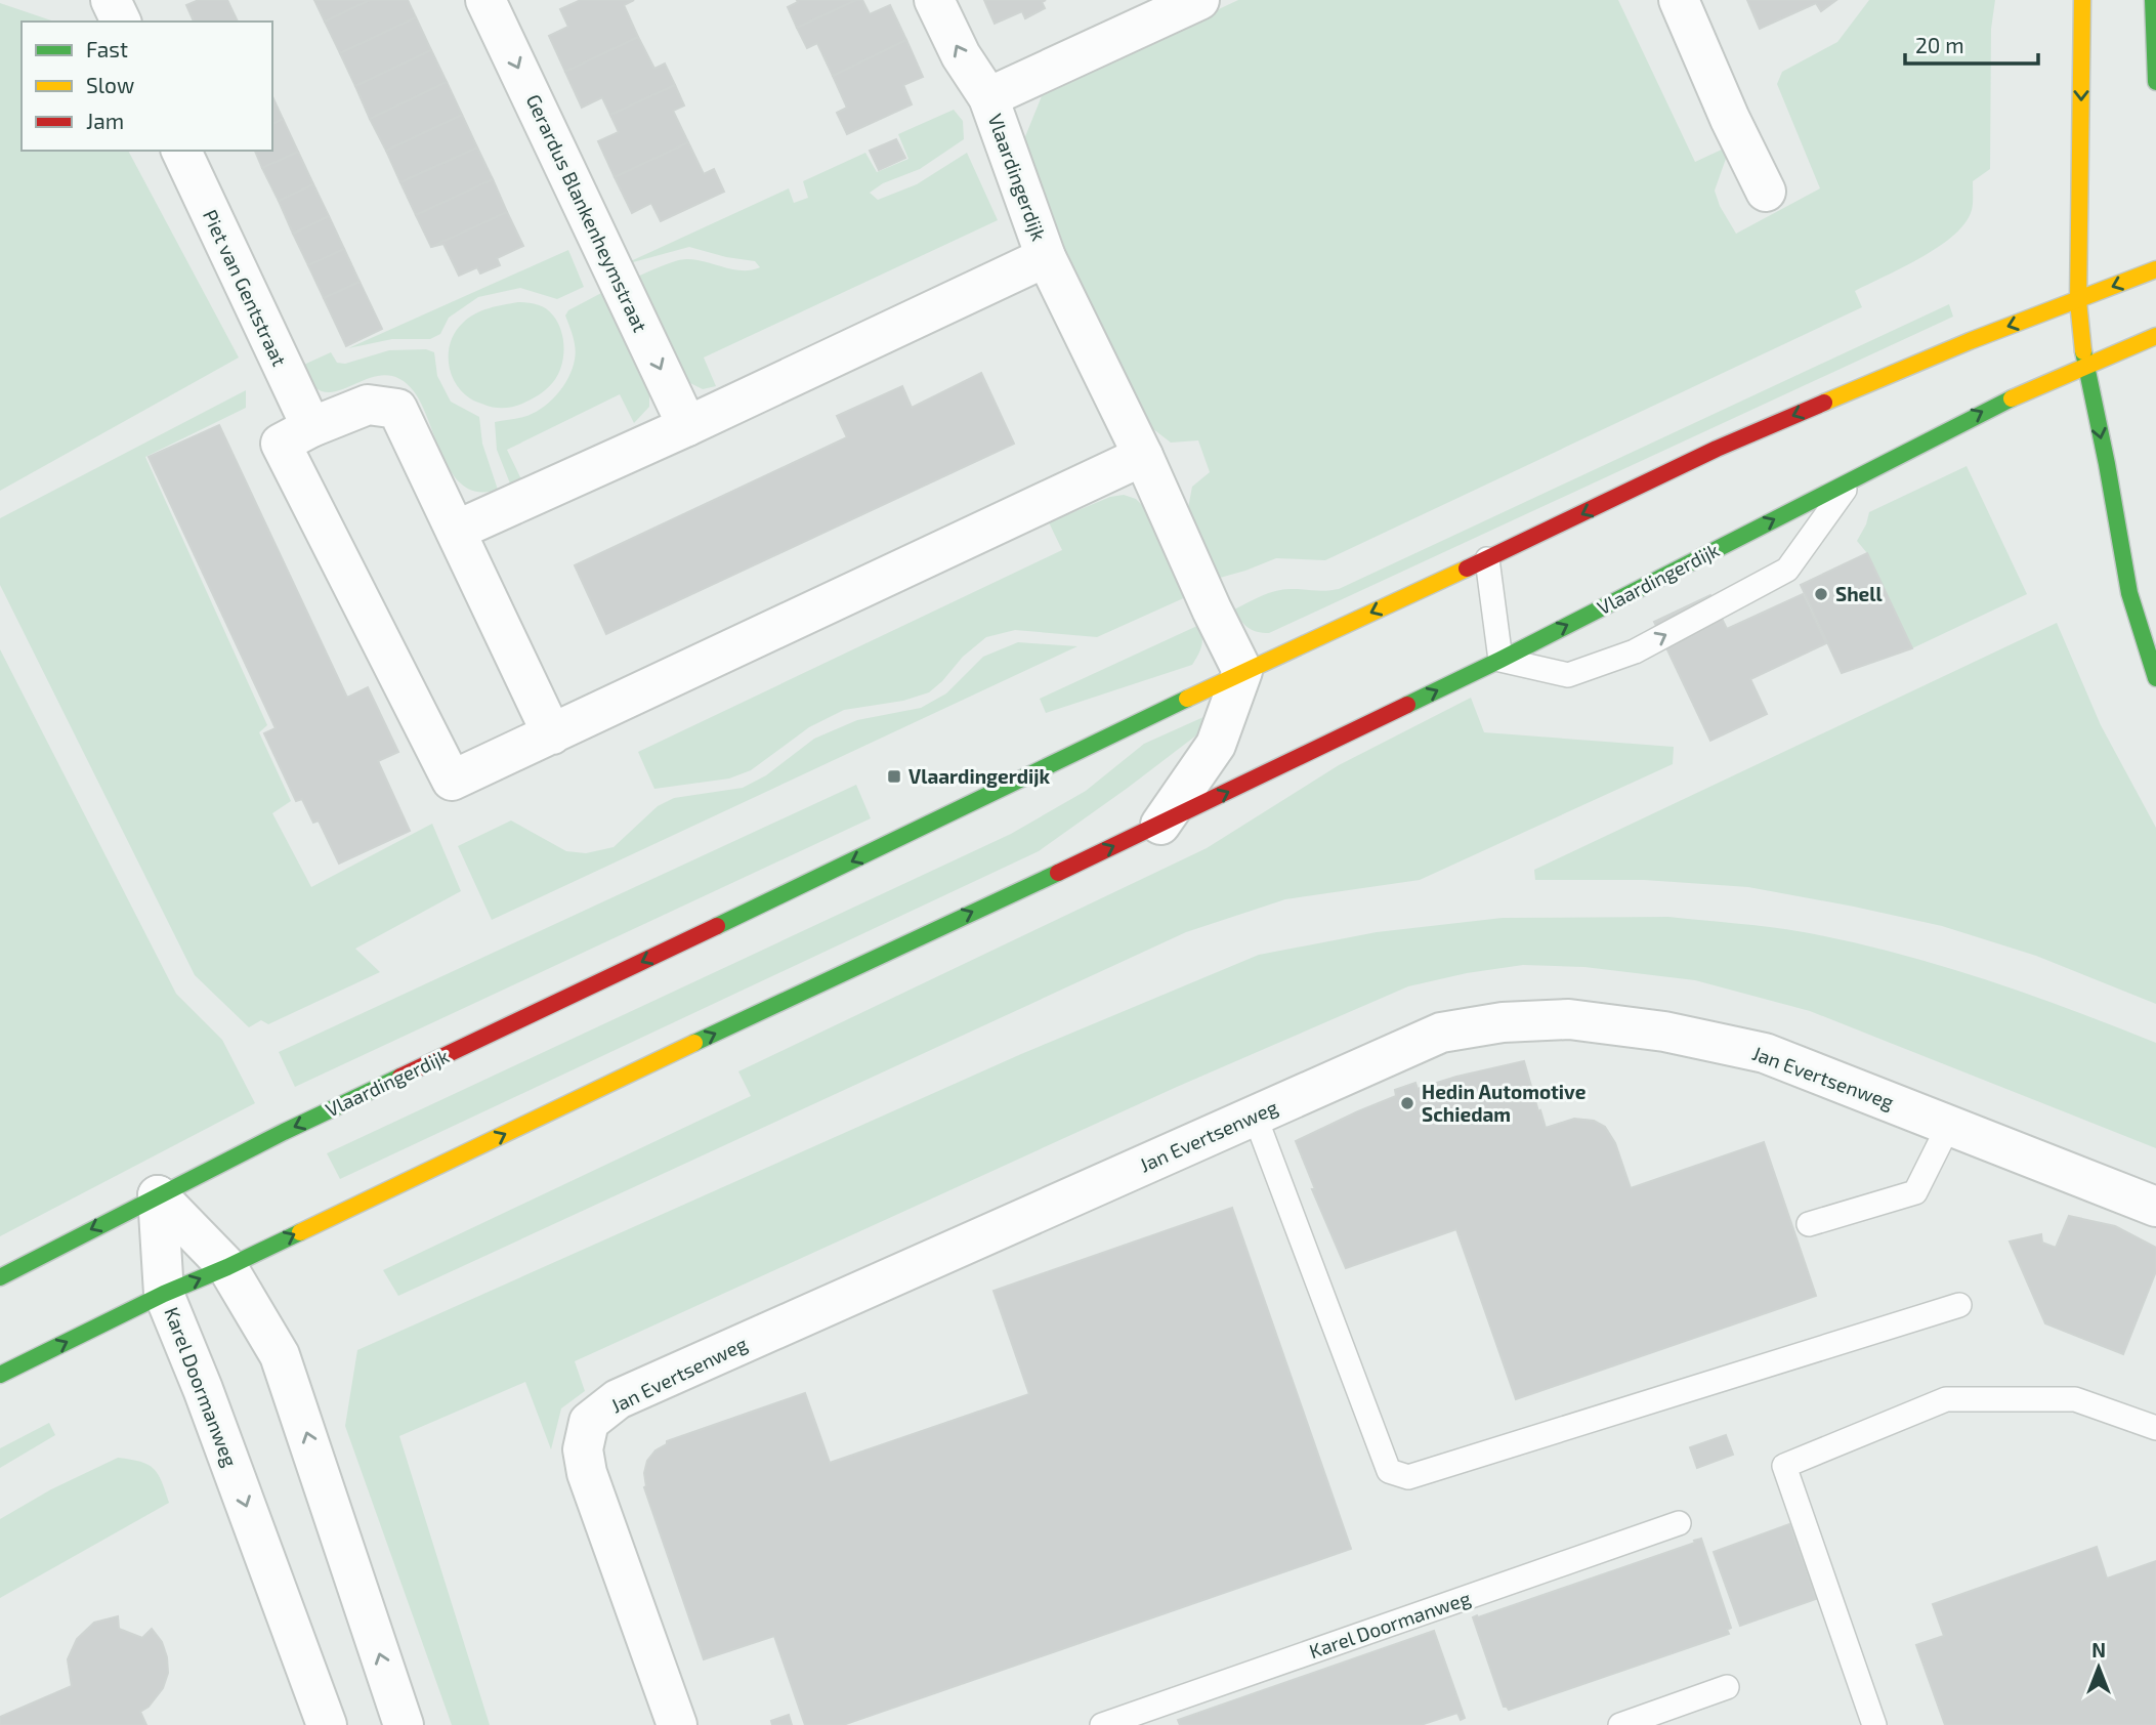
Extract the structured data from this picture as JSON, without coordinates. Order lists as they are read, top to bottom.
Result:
{
  "streets": {
    "main road": ["Vlaardingerdijk"],
    "street": [
      "Gerardus Blankenheymstraat",
      "Piet van Gentstraat",
      "Jan Evertsenweg",
      "Karel Doormanweg"
    ]
  },
  "crossings": [
    ["Vlaardingerdijk", "Gerardus Blankenheymstraat"],
    ["Vlaardingerdijk", "Karel Doormanweg"]
  ],
  "one_way": ["Gerardus Blankenheymstraat"],
  "places": {
    "other": ["Shell", "Hedin Automotive Schiedam"],
    "transit": ["Vlaardingerdijk"]
  },
  "legend": ["Fast", "Slow", "Jam"],
  "scale_bar": "20 m",
  "north": "top"
}
